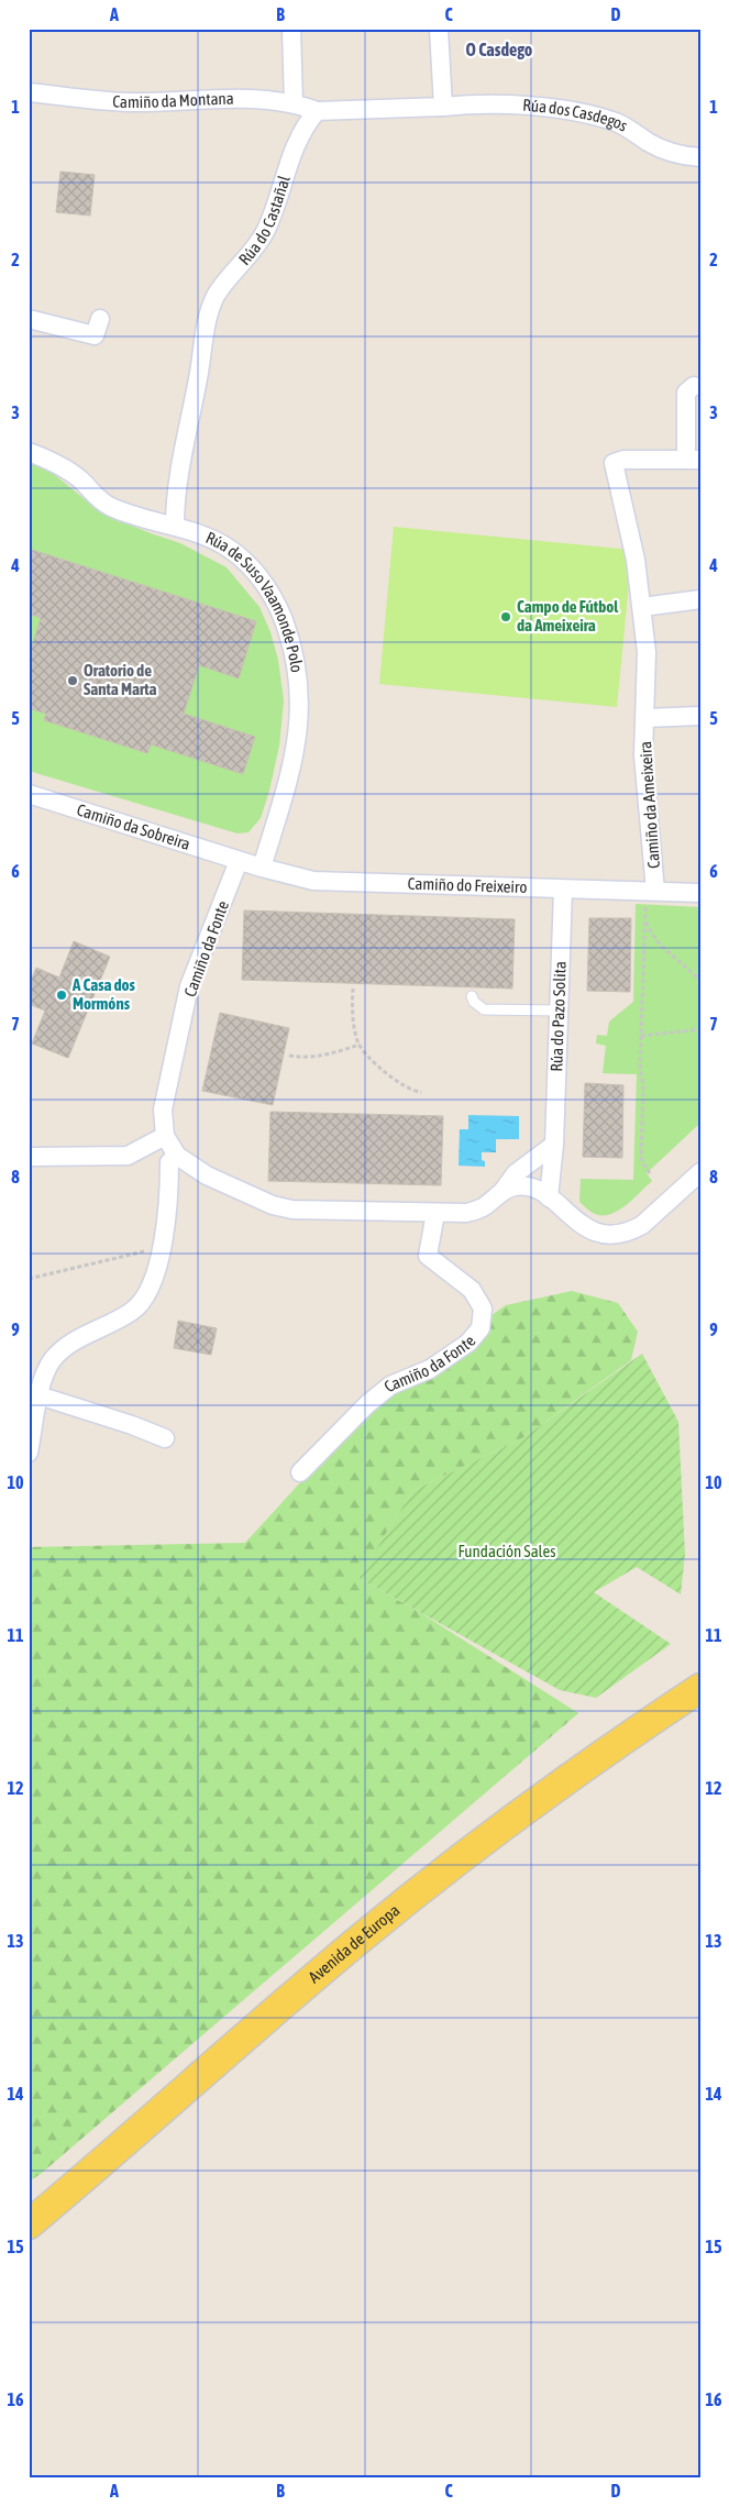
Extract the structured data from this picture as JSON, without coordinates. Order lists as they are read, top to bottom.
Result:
{
  "streets": {
    "main road": ["Avenida de Europa"],
    "street": [
      "Camiño da Montana",
      "Rúa dos Casdegos",
      "Rúa do Castañal",
      "Rúa de Suso Vaamonde Polo",
      "Camiño da Ameixeira",
      "Camiño da Sobreira",
      "Camiño do Freixeiro",
      "Camiño da Fonte",
      "Rúa do Pazo Solita"
    ]
  },
  "crossings": [
    ["Camiño da Montana", "Rúa do Castañal"],
    ["Rúa do Castañal", "Rúa de Suso Vaamonde Polo"],
    ["Rúa de Suso Vaamonde Polo", "Camiño do Freixeiro"],
    ["Camiño da Ameixeira", "Camiño do Freixeiro"],
    ["Camiño da Sobreira", "Camiño do Freixeiro"],
    ["Camiño da Sobreira", "Camiño da Fonte"],
    ["Camiño do Freixeiro", "Camiño da Fonte"],
    ["Camiño do Freixeiro", "Rúa do Pazo Solita"]
  ],
  "districts": ["O Casdego"],
  "parks": ["Fundación Sales"],
  "places": ["Campo de Fútbol da Ameixeira", "Oratorio de Santa Marta", "A Casa dos Mormóns"],
  "grid": {
    "columns": [
      "A",
      "B",
      "C",
      "D"
    ],
    "rows": [
      "1",
      "2",
      "3",
      "4",
      "5",
      "6",
      "7",
      "8",
      "9",
      "10",
      "11",
      "12",
      "13",
      "14",
      "15",
      "16"
    ]
  }
}
